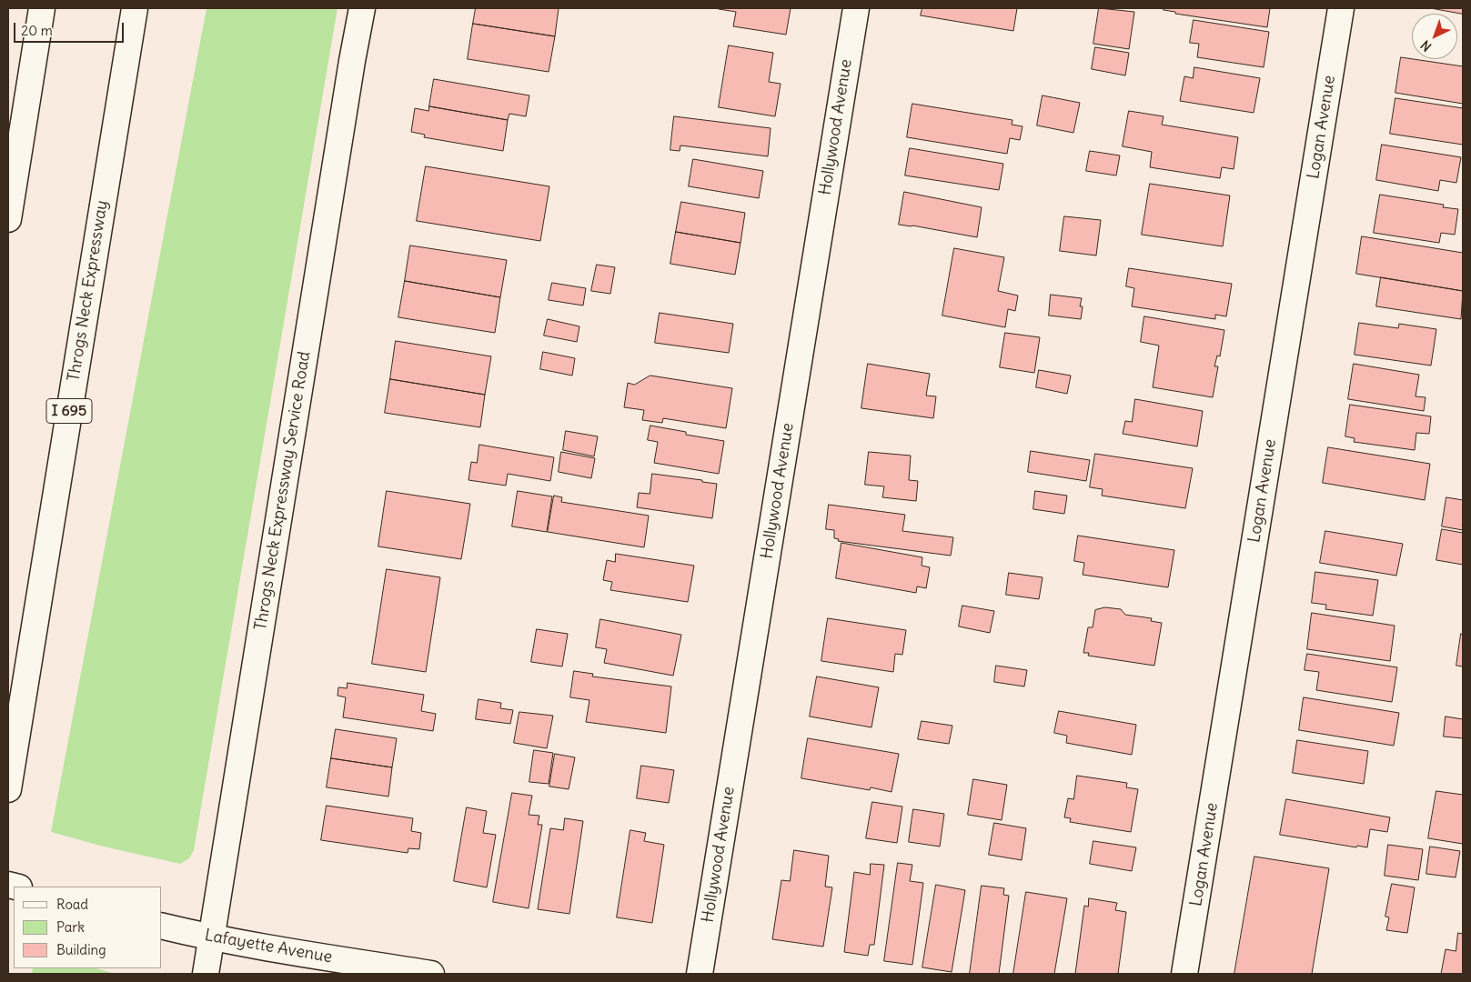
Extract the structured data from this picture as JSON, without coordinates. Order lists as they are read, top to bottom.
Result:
{
  "streets": {
    "main road": [
      "Hollywood Avenue",
      "Logan Avenue",
      "Throgs Neck Expressway",
      "I 695",
      "Throgs Neck Expressway Service Road",
      "Lafayette Avenue"
    ]
  },
  "crossings": [
    ["Throgs Neck Expressway Service Road", "Lafayette Avenue"]
  ],
  "legend": ["Road", "Park", "Building"],
  "scale_bar": "20 m",
  "north": "bottom left"
}
